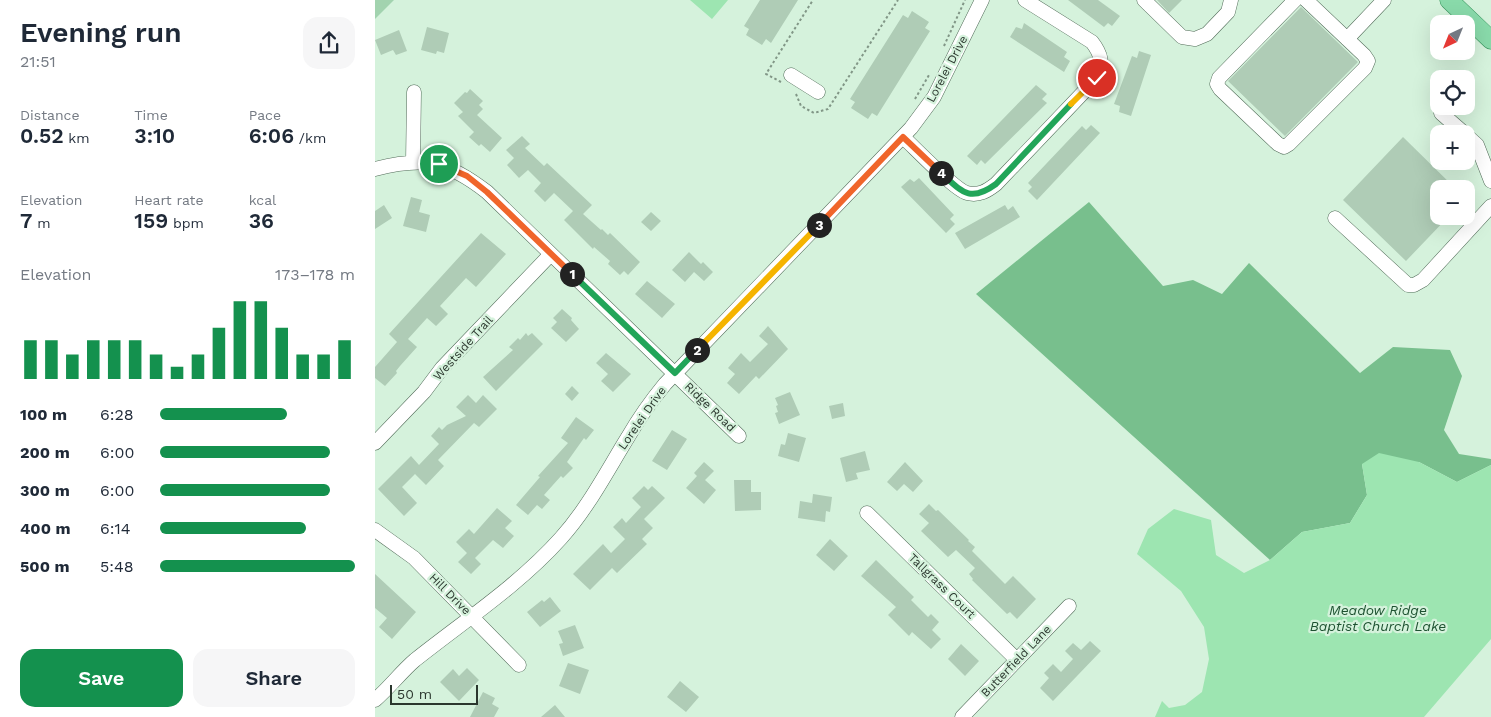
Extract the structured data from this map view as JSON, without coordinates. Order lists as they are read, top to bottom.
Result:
{
  "streets": {
    "street": [
      "Lorelei Drive",
      "Westside Trail",
      "Ridge Road",
      "Tallgrass Court",
      "Hill Drive",
      "Butterfield Lane"
    ]
  },
  "crossings": [
    ["Lorelei Drive", "Ridge Road"],
    ["Lorelei Drive", "Hill Drive"],
    ["Westside Trail", "Ridge Road"],
    ["Tallgrass Court", "Butterfield Lane"]
  ],
  "water": ["Meadow Ridge Baptist Church Lake"],
  "scale_bar": "50 m",
  "north": "bottom left",
  "page": {
    "heading": ["Evening run", "21:51"],
    "map_buttons": ["+", "−"],
    "stats": [
      ["Distance", "0.52 km"],
      ["Time", "3:10"],
      ["Pace", "6:06 /km"],
      ["Elevation", "7 m"],
      ["Heart rate", "159 bpm"],
      ["kcal", "36"]
    ],
    "pins": [
      "4",
      "3",
      "1",
      "2"
    ],
    "chart": ["Elevation", "173–178 m"],
    "list": [
      {
        "name": "100 m",
        "note": "6:28"
      },
      {
        "name": "200 m",
        "note": "6:00"
      },
      {
        "name": "300 m",
        "note": "6:00"
      },
      {
        "name": "400 m",
        "note": "6:14"
      },
      {
        "name": "500 m",
        "note": "5:48"
      }
    ],
    "buttons": ["Save", "Share"],
    "scale": "50 m"
  }
}
